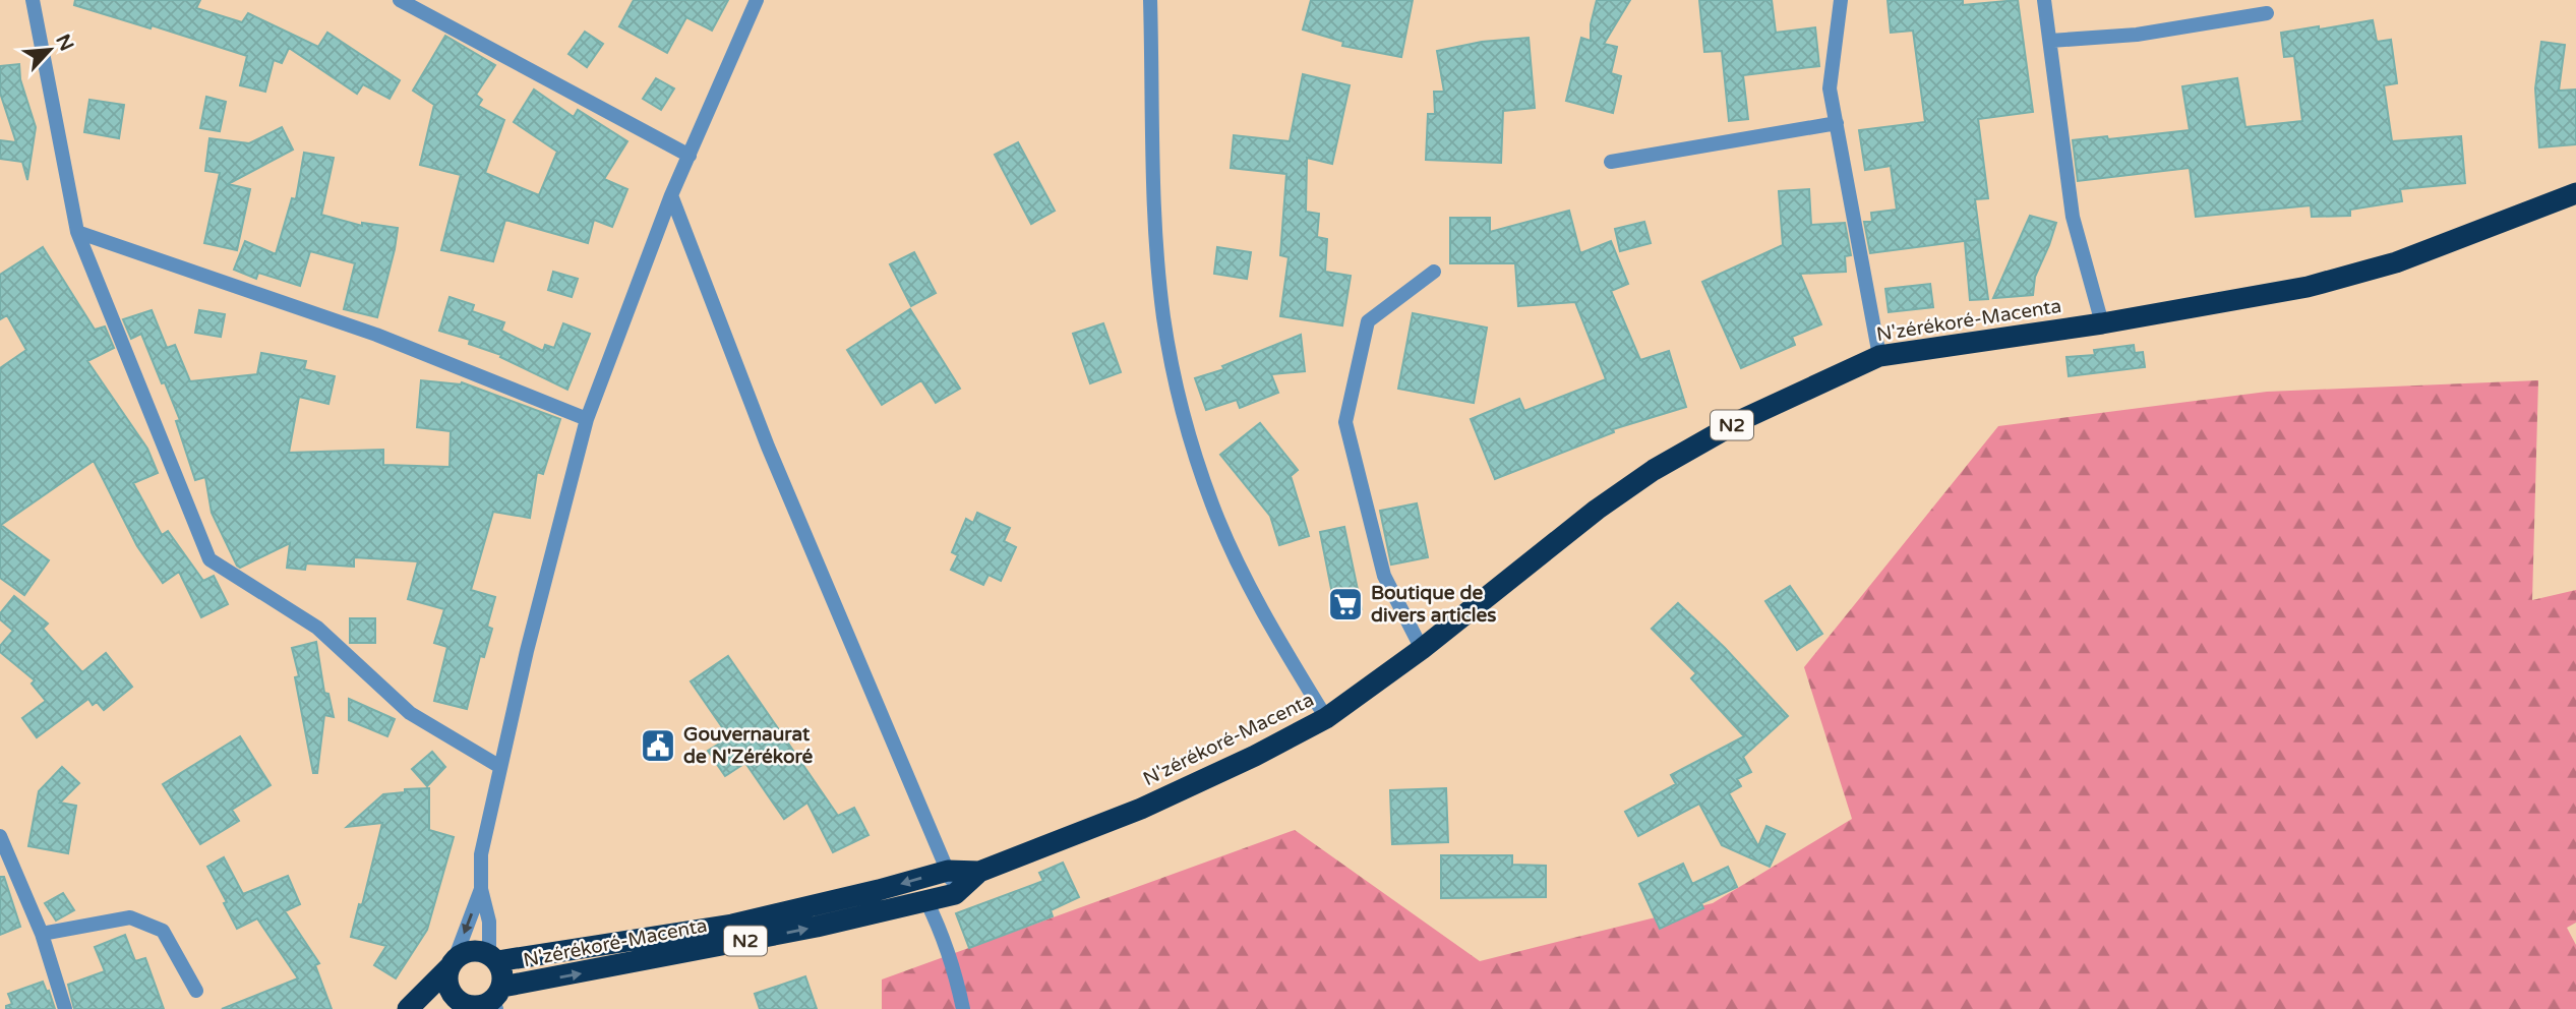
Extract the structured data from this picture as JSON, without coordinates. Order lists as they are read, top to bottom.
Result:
{
  "streets": {
    "highway": ["N'zérékoré-Macenta", "N2"]
  },
  "places": {
    "supermarket": ["Boutique de divers articles"],
    "public building": ["Gouvernaurat de N'Zérékoré"]
  },
  "north": "top right"
}
